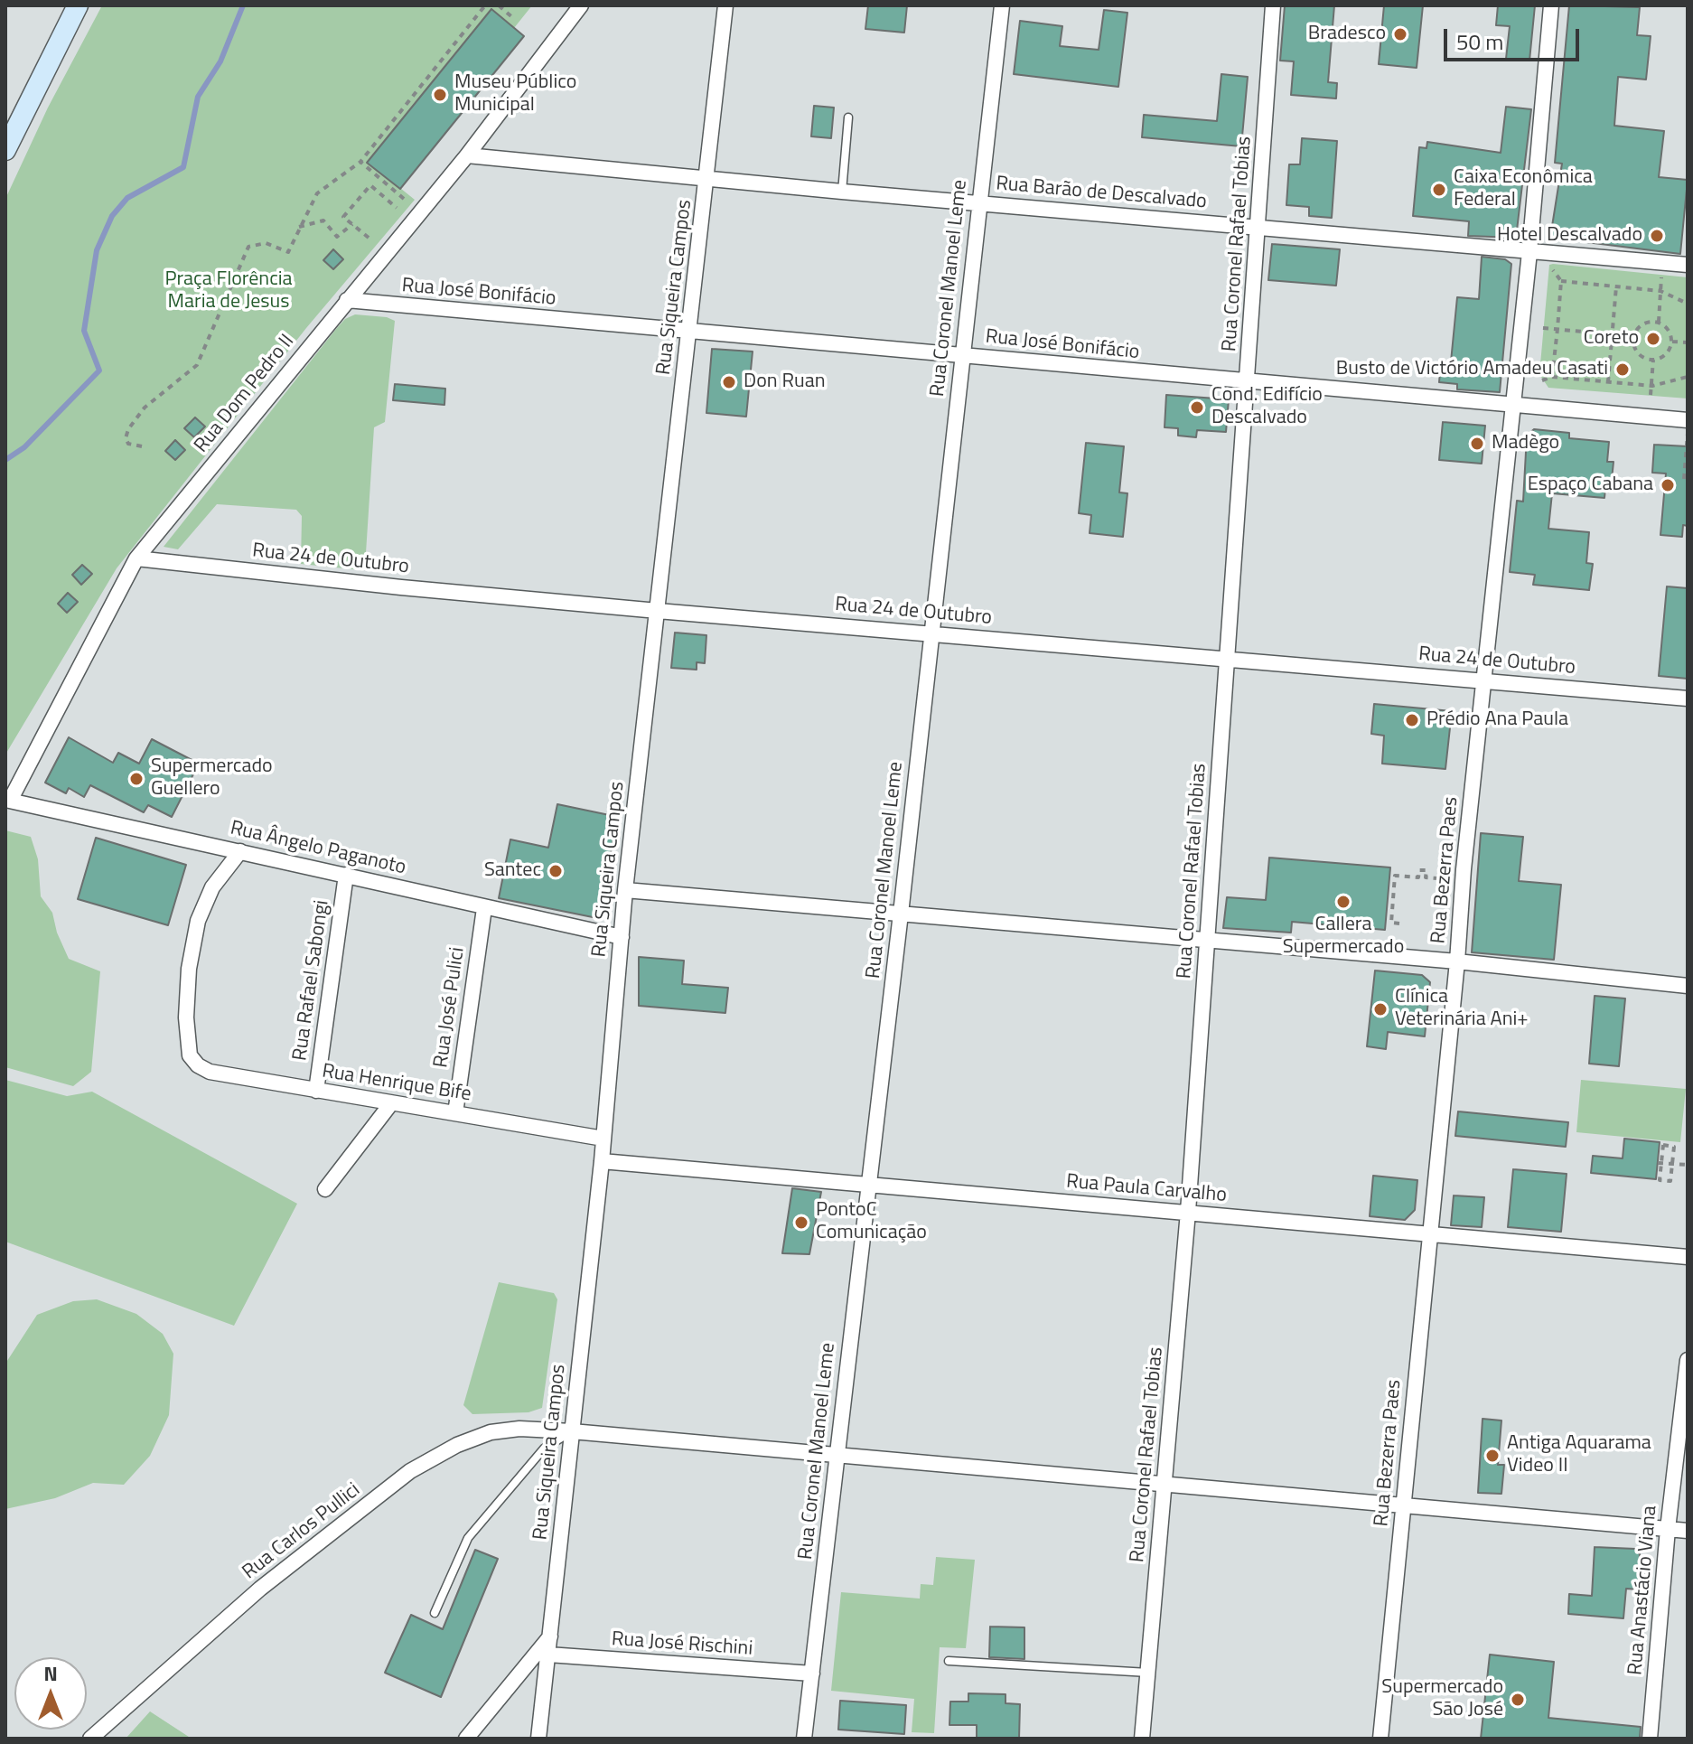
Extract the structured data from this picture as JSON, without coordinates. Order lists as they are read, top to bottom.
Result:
{
  "streets": {
    "street": [
      "Rua Barão de Descalvado",
      "Rua Coronel Rafael Tobias",
      "Rua Siqueira Campos",
      "Rua Coronel Manoel Leme",
      "Rua José Bonifácio",
      "Rua Dom Pedro II",
      "Rua 24 de Outubro",
      "Rua Ângelo Paganoto",
      "Rua Bezerra Paes",
      "Rua Rafael Sabongi",
      "Rua José Pulici",
      "Rua Henrique Bife",
      "Rua Paula Carvalho",
      "Rua Carlos Pullici",
      "Rua Anastácio Viana",
      "Rua José Rischini"
    ]
  },
  "crossings": [
    ["Rua Barão de Descalvado", "Rua Coronel Rafael Tobias"],
    ["Rua Barão de Descalvado", "Rua Siqueira Campos"],
    ["Rua Barão de Descalvado", "Rua Coronel Manoel Leme"],
    ["Rua Barão de Descalvado", "Rua Dom Pedro II"],
    ["Rua Barão de Descalvado", "Rua Bezerra Paes"],
    ["Rua Coronel Rafael Tobias", "Rua José Bonifácio"],
    ["Rua Coronel Rafael Tobias", "Rua 24 de Outubro"],
    ["Rua Coronel Rafael Tobias", "Rua Paula Carvalho"],
    ["Rua Coronel Rafael Tobias", "Rua Carlos Pullici"],
    ["Rua Siqueira Campos", "Rua José Bonifácio"],
    ["Rua Siqueira Campos", "Rua 24 de Outubro"],
    ["Rua Siqueira Campos", "Rua Ângelo Paganoto"],
    ["Rua Siqueira Campos", "Rua Henrique Bife"],
    ["Rua Siqueira Campos", "Rua Paula Carvalho"],
    ["Rua Siqueira Campos", "Rua Carlos Pullici"],
    ["Rua Siqueira Campos", "Rua José Rischini"],
    ["Rua Coronel Manoel Leme", "Rua José Bonifácio"],
    ["Rua Coronel Manoel Leme", "Rua 24 de Outubro"],
    ["Rua Coronel Manoel Leme", "Rua Paula Carvalho"],
    ["Rua Coronel Manoel Leme", "Rua Carlos Pullici"],
    ["Rua Coronel Manoel Leme", "Rua José Rischini"],
    ["Rua José Bonifácio", "Rua Dom Pedro II"],
    ["Rua José Bonifácio", "Rua Bezerra Paes"],
    ["Rua Dom Pedro II", "Rua 24 de Outubro"],
    ["Rua Dom Pedro II", "Rua Ângelo Paganoto"],
    ["Rua 24 de Outubro", "Rua Bezerra Paes"],
    ["Rua Ângelo Paganoto", "Rua Rafael Sabongi"],
    ["Rua Ângelo Paganoto", "Rua José Pulici"],
    ["Rua Ângelo Paganoto", "Rua Henrique Bife"],
    ["Rua Bezerra Paes", "Rua Paula Carvalho"],
    ["Rua Bezerra Paes", "Rua Carlos Pullici"],
    ["Rua Rafael Sabongi", "Rua Henrique Bife"],
    ["Rua José Pulici", "Rua Henrique Bife"],
    ["Rua Carlos Pullici", "Rua Anastácio Viana"]
  ],
  "parks": ["Praça Florência Maria de Jesus"],
  "places": [
    "Bradesco",
    "Museu Público Municipal",
    "Caixa Econômica Federal",
    "Hotel Descalvado",
    "Coreto",
    "Busto de Victório Amadeu Casati",
    "Don Ruan",
    "Cond. Edifício Descalvado",
    "Madègo",
    "Espaço Cabana",
    "Prédio Ana Paula",
    "Supermercado Guellero",
    "Santec",
    "Callera Supermercado",
    "Clínica Veterinária Ani+",
    "PontoC Comunicação",
    "Antiga Aquarama Video II",
    "Supermercado São José"
  ],
  "scale_bar": "50 m",
  "north": "top"
}
